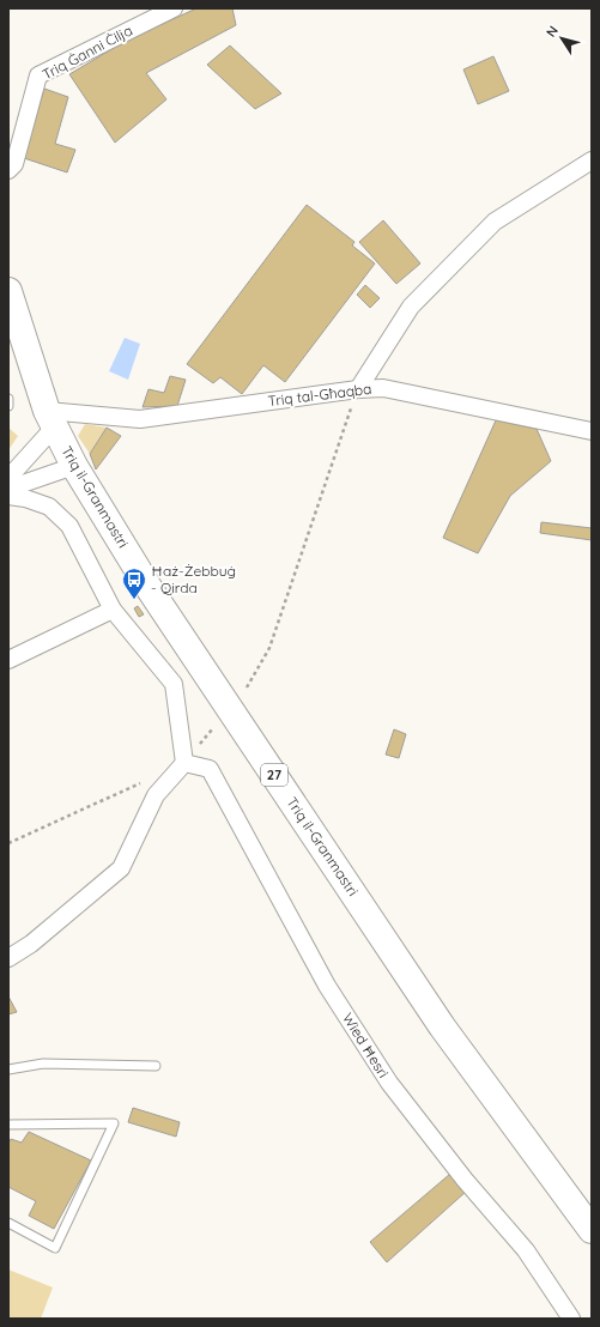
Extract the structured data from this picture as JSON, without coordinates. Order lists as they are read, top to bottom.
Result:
{
  "streets": {
    "main road": ["Triq il-Granmastri", "27"],
    "street": ["Triq Ġanni Ċilja", "Triq tal-Għaqba", "Wied Ħesri"]
  },
  "crossings": [
    ["Triq tal-Għaqba", "Triq il-Granmastri"]
  ],
  "places": {
    "bus stop": ["Ħaż-Żebbuġ - Qirda"]
  },
  "north": "top left"
}
